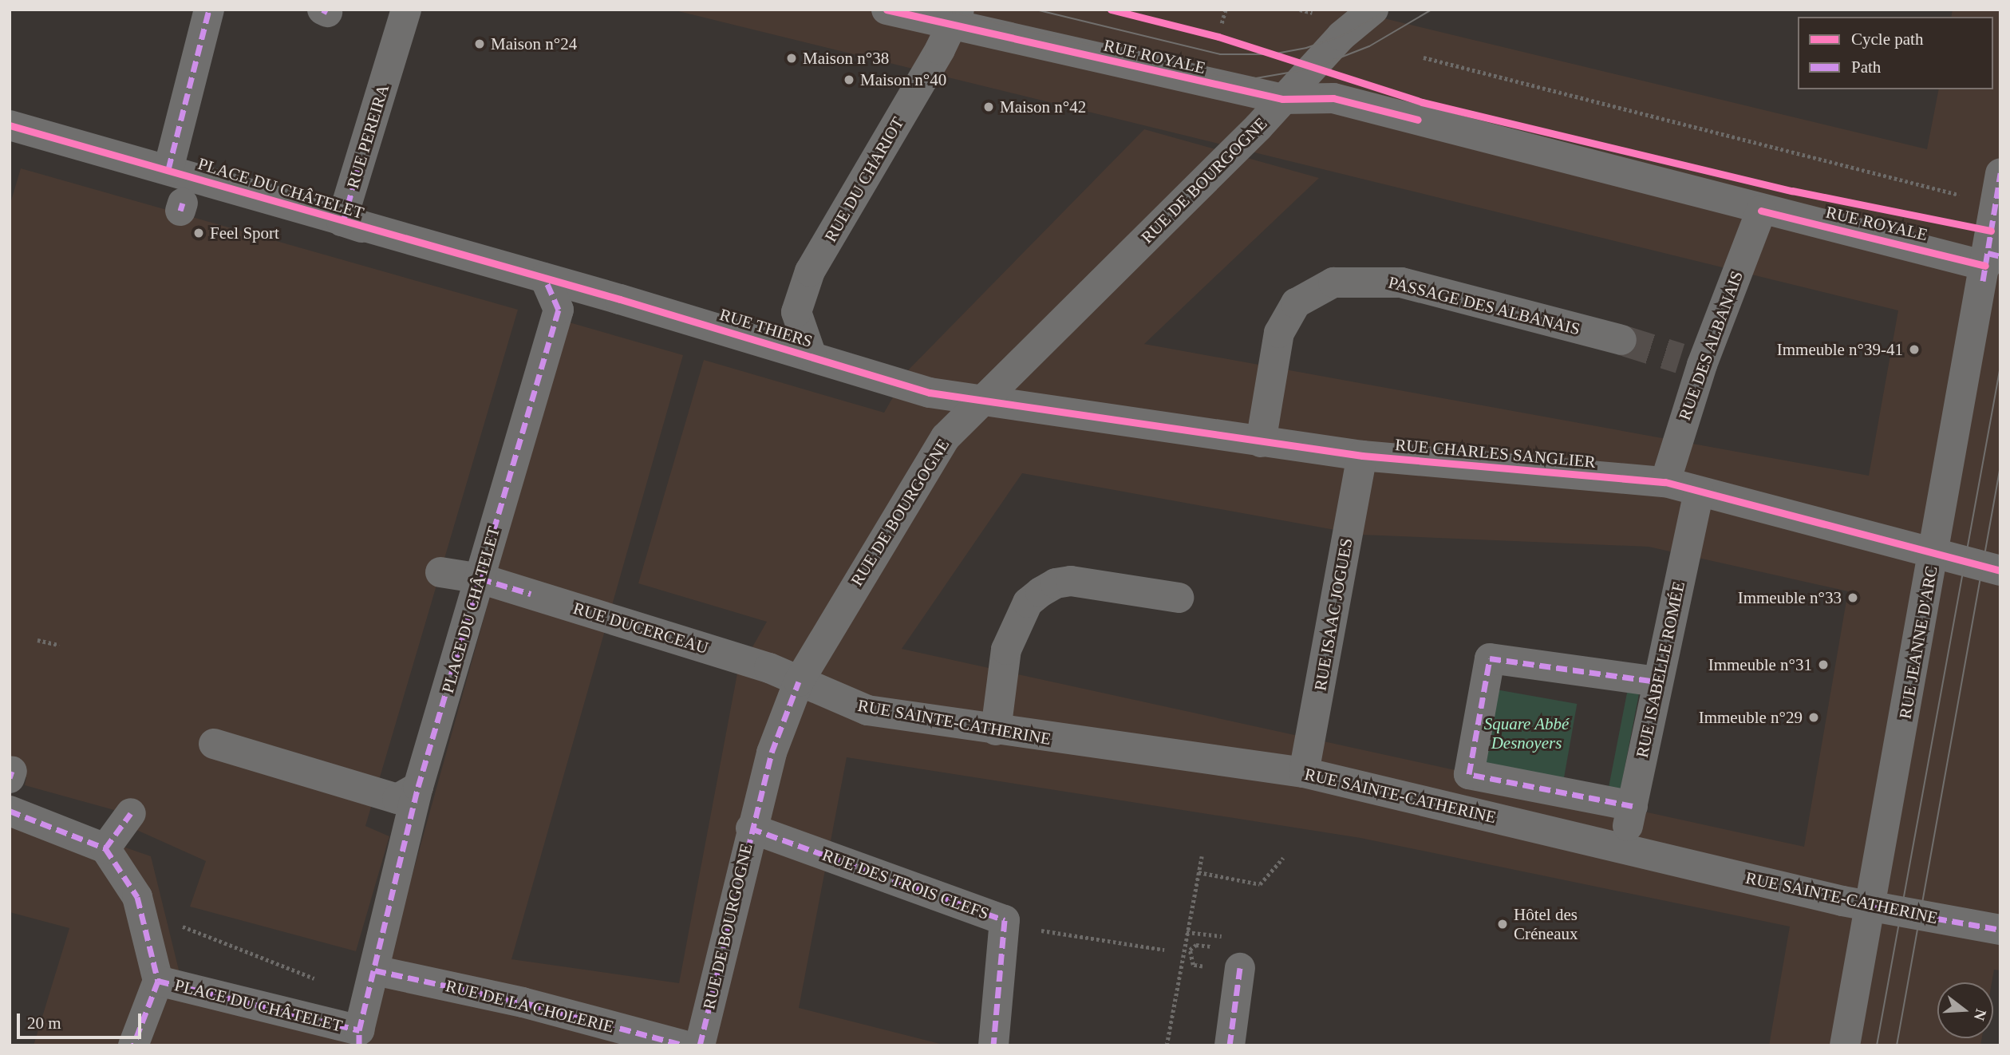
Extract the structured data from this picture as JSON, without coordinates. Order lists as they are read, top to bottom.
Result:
{
  "streets": {
    "street": [
      "RUE ROYALE",
      "RUE PEREIRA",
      "RUE DU CHARIOT",
      "RUE DE BOURGOGNE",
      "PLACE DU CHÂTELET",
      "PASSAGE DES ALBANAIS",
      "RUE THIERS",
      "RUE DES ALBANAIS",
      "RUE CHARLES SANGLIER",
      "RUE ISAAC JOGUES",
      "RUE DUCERCEAU",
      "RUE JEANNE D'ARC",
      "RUE ISABELLE ROMÉE",
      "RUE SAINTE-CATHERINE",
      "RUE DES TROIS CLEFS",
      "RUE DE LA CHOLERIE"
    ]
  },
  "crossings": [
    ["RUE ROYALE", "RUE DU CHARIOT"],
    ["RUE ROYALE", "RUE DE BOURGOGNE"],
    ["RUE ROYALE", "RUE DES ALBANAIS"],
    ["RUE ROYALE", "RUE JEANNE D'ARC"],
    ["RUE PEREIRA", "PLACE DU CHÂTELET"],
    ["RUE DU CHARIOT", "RUE THIERS"],
    ["RUE DE BOURGOGNE", "RUE THIERS"],
    ["RUE DE BOURGOGNE", "RUE CHARLES SANGLIER"],
    ["RUE DE BOURGOGNE", "RUE DUCERCEAU"],
    ["RUE DE BOURGOGNE", "RUE SAINTE-CATHERINE"],
    ["RUE DE BOURGOGNE", "RUE DES TROIS CLEFS"],
    ["PLACE DU CHÂTELET", "RUE THIERS"],
    ["PLACE DU CHÂTELET", "RUE DUCERCEAU"],
    ["PLACE DU CHÂTELET", "RUE DE LA CHOLERIE"],
    ["PASSAGE DES ALBANAIS", "RUE CHARLES SANGLIER"],
    ["RUE THIERS", "RUE CHARLES SANGLIER"],
    ["RUE DES ALBANAIS", "RUE CHARLES SANGLIER"],
    ["RUE CHARLES SANGLIER", "RUE ISAAC JOGUES"],
    ["RUE CHARLES SANGLIER", "RUE JEANNE D'ARC"],
    ["RUE CHARLES SANGLIER", "RUE ISABELLE ROMÉE"],
    ["RUE ISAAC JOGUES", "RUE SAINTE-CATHERINE"],
    ["RUE DUCERCEAU", "RUE SAINTE-CATHERINE"],
    ["RUE JEANNE D'ARC", "RUE SAINTE-CATHERINE"],
    ["RUE ISABELLE ROMÉE", "RUE SAINTE-CATHERINE"]
  ],
  "parks": ["Square Abbé Desnoyers"],
  "places": [
    "Maison n°24",
    "Maison n°38",
    "Maison n°40",
    "Maison n°42",
    "Feel Sport",
    "Immeuble n°39-41",
    "Immeuble n°33",
    "Immeuble n°31",
    "Immeuble n°29",
    "Hôtel des Créneaux"
  ],
  "legend": ["Cycle path", "Path"],
  "scale_bar": "20 m",
  "north": "right"
}
